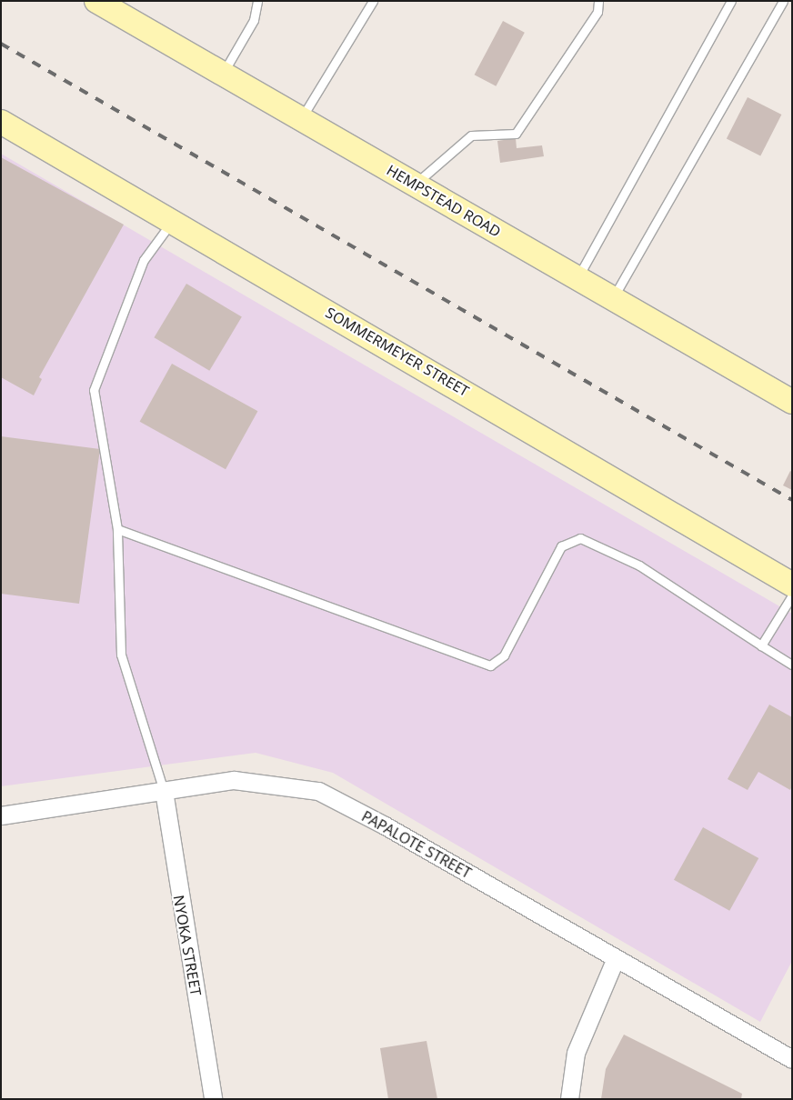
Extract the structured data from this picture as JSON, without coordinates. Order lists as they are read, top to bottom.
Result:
{
  "streets": {
    "street": [
      "HEMPSTEAD ROAD",
      "SOMMERMEYER STREET",
      "PAPALOTE STREET",
      "NYOKA STREET"
    ]
  },
  "crossings": [
    ["PAPALOTE STREET", "NYOKA STREET"]
  ]
}
